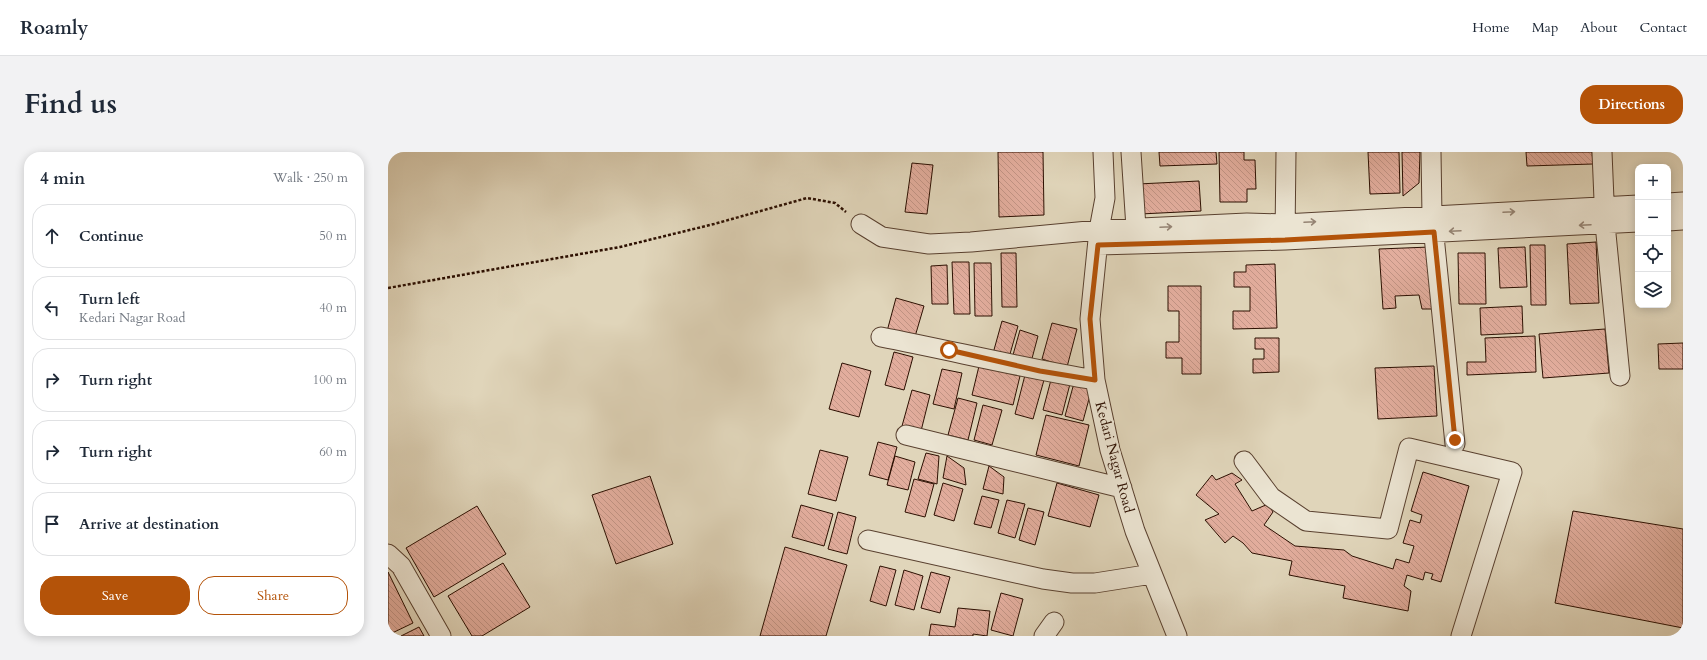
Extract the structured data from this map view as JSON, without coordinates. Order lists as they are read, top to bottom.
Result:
{
  "streets": {
    "street": ["Kedari Nagar Road"]
  },
  "page": {
    "header": "Roamly",
    "nav": [
      "Home",
      "Map",
      "About",
      "Contact"
    ],
    "title": "Find us",
    "buttons": [
      "Directions",
      ["Save", "Share"]
    ],
    "heading": ["4 min", "Walk · 250 m"],
    "map_buttons": ["+", "−"],
    "list": [
      ["Continue", "50 m"],
      ["Turn left", "Kedari Nagar Road", "40 m"],
      ["Turn right", "100 m"],
      ["Turn right", "60 m"],
      "Arrive at destination"
    ]
  }
}
